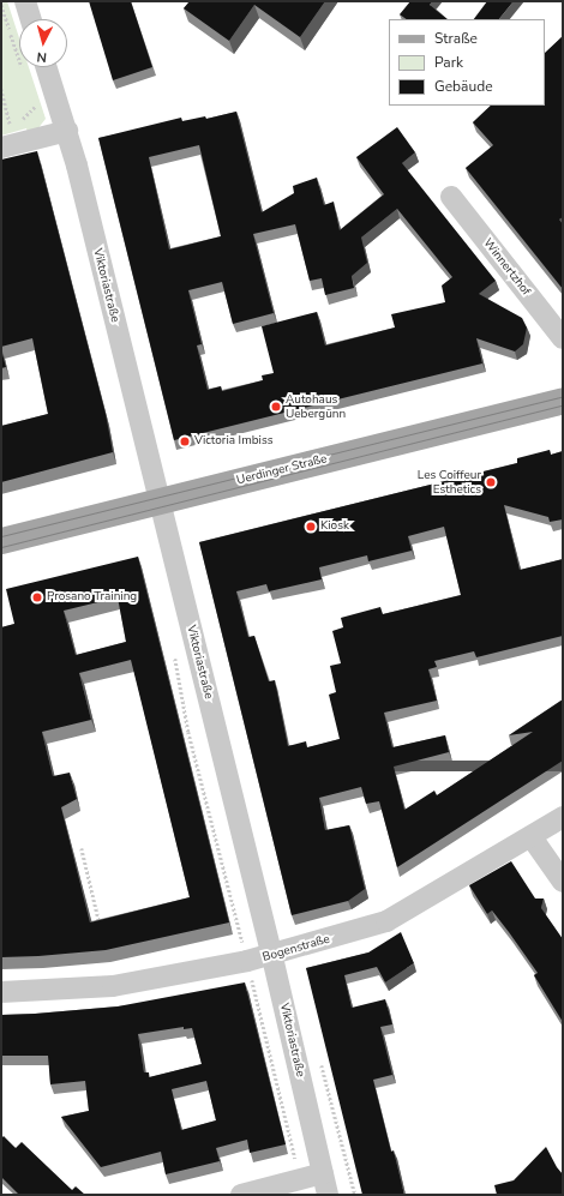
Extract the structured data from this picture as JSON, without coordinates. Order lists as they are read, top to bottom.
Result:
{
  "streets": {
    "main road": ["Uerdinger Straße"],
    "street": ["Winnertzhof", "Viktoriastraße", "Bogenstraße"]
  },
  "crossings": [
    ["Viktoriastraße", "Uerdinger Straße"],
    ["Viktoriastraße", "Bogenstraße"]
  ],
  "places": [
    "Autohaus Uebergünn",
    "Victoria Imbiss",
    "Les Coiffeur Esthetics",
    "Kiosk",
    "Prosano Training"
  ],
  "legend": ["Straße", "Park", "Gebäude"],
  "north": "bottom"
}
